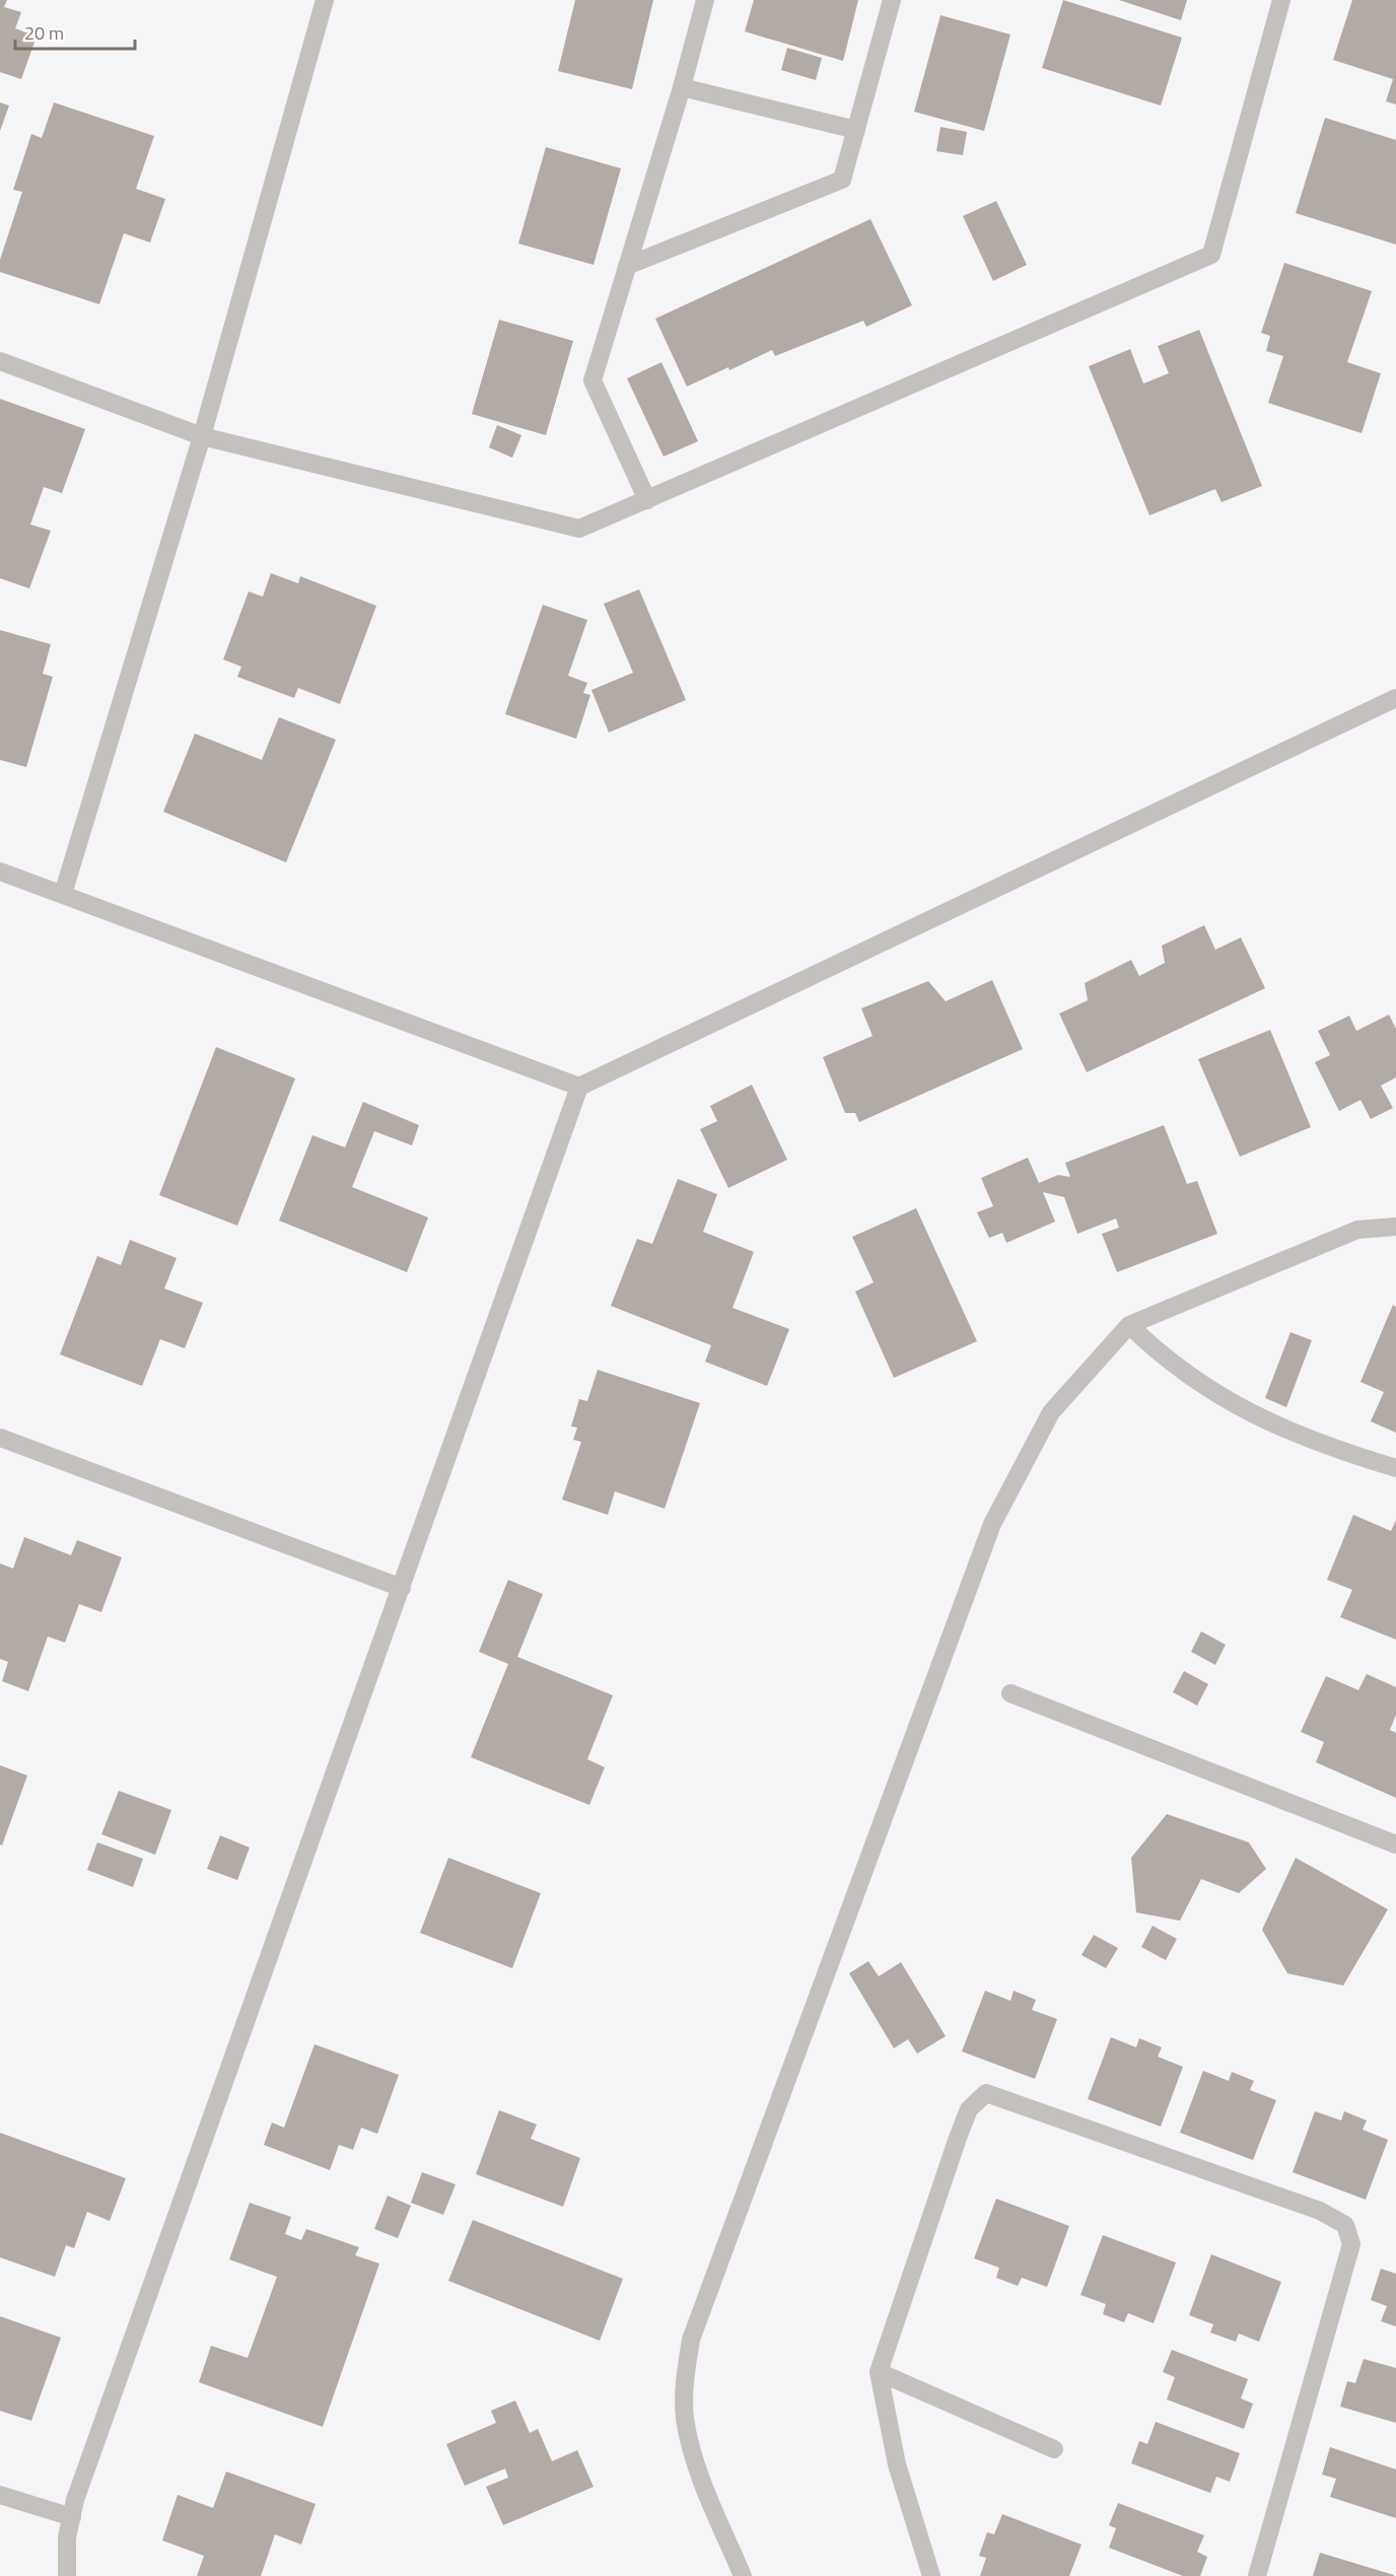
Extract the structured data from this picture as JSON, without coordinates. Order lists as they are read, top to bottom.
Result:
{
  "scale_bar": "20 m"
}
